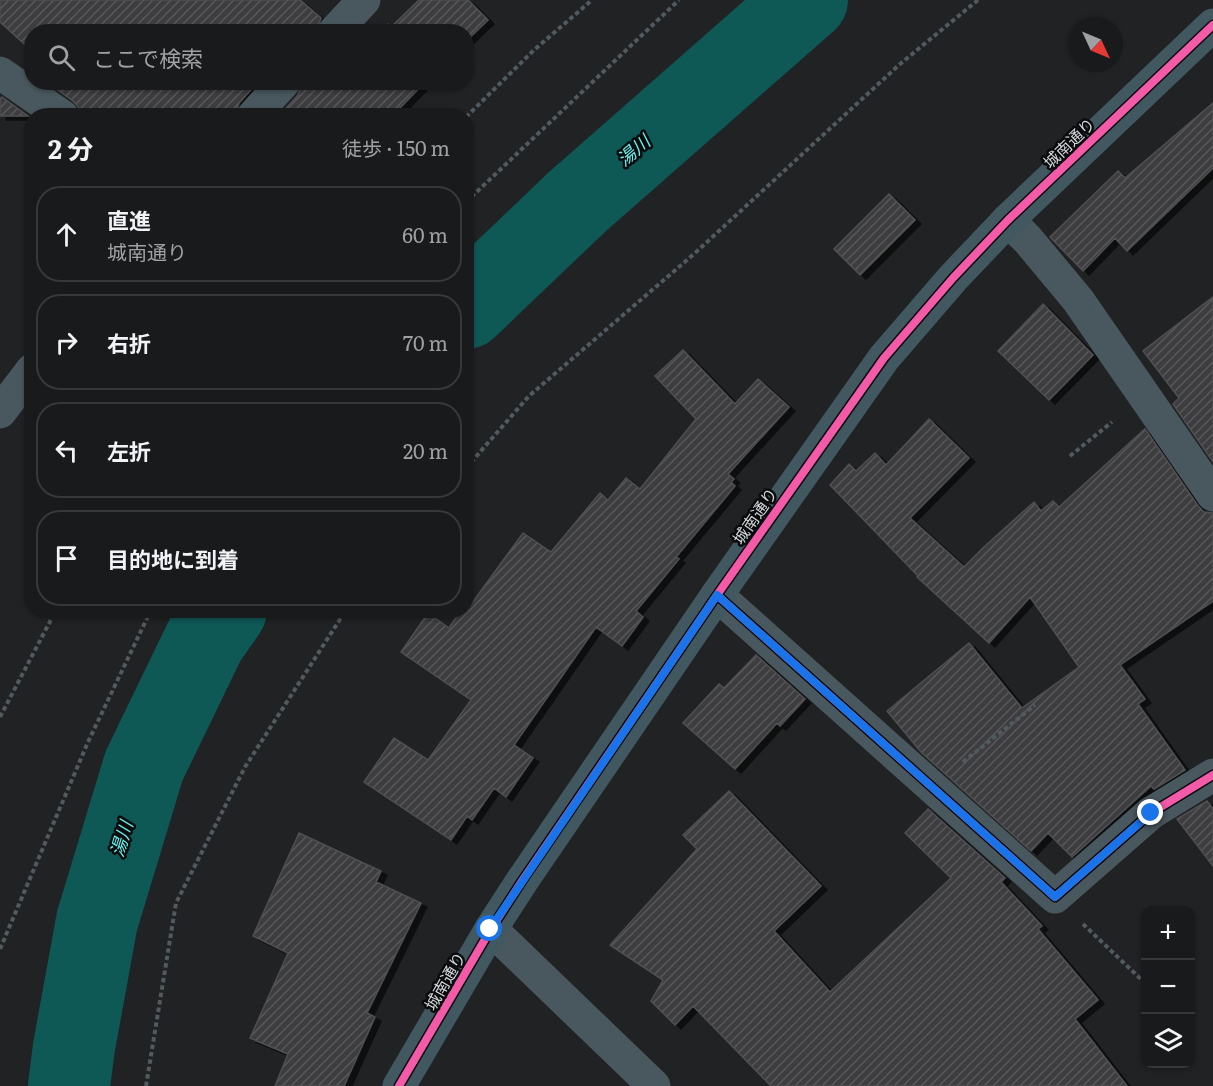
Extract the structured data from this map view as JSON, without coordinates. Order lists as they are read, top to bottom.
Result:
{
  "streets": {
    "street": ["城南通り"]
  },
  "water": ["湯川"],
  "north": "bottom right",
  "page": {
    "search": "ここで検索",
    "heading": ["2 分", "徒歩 · 150 m"],
    "list": [
      ["直進", "城南通り", "60 m"],
      ["右折", "70 m"],
      ["左折", "20 m"],
      "目的地に到着"
    ],
    "map_buttons": ["+", "−"]
  }
}
